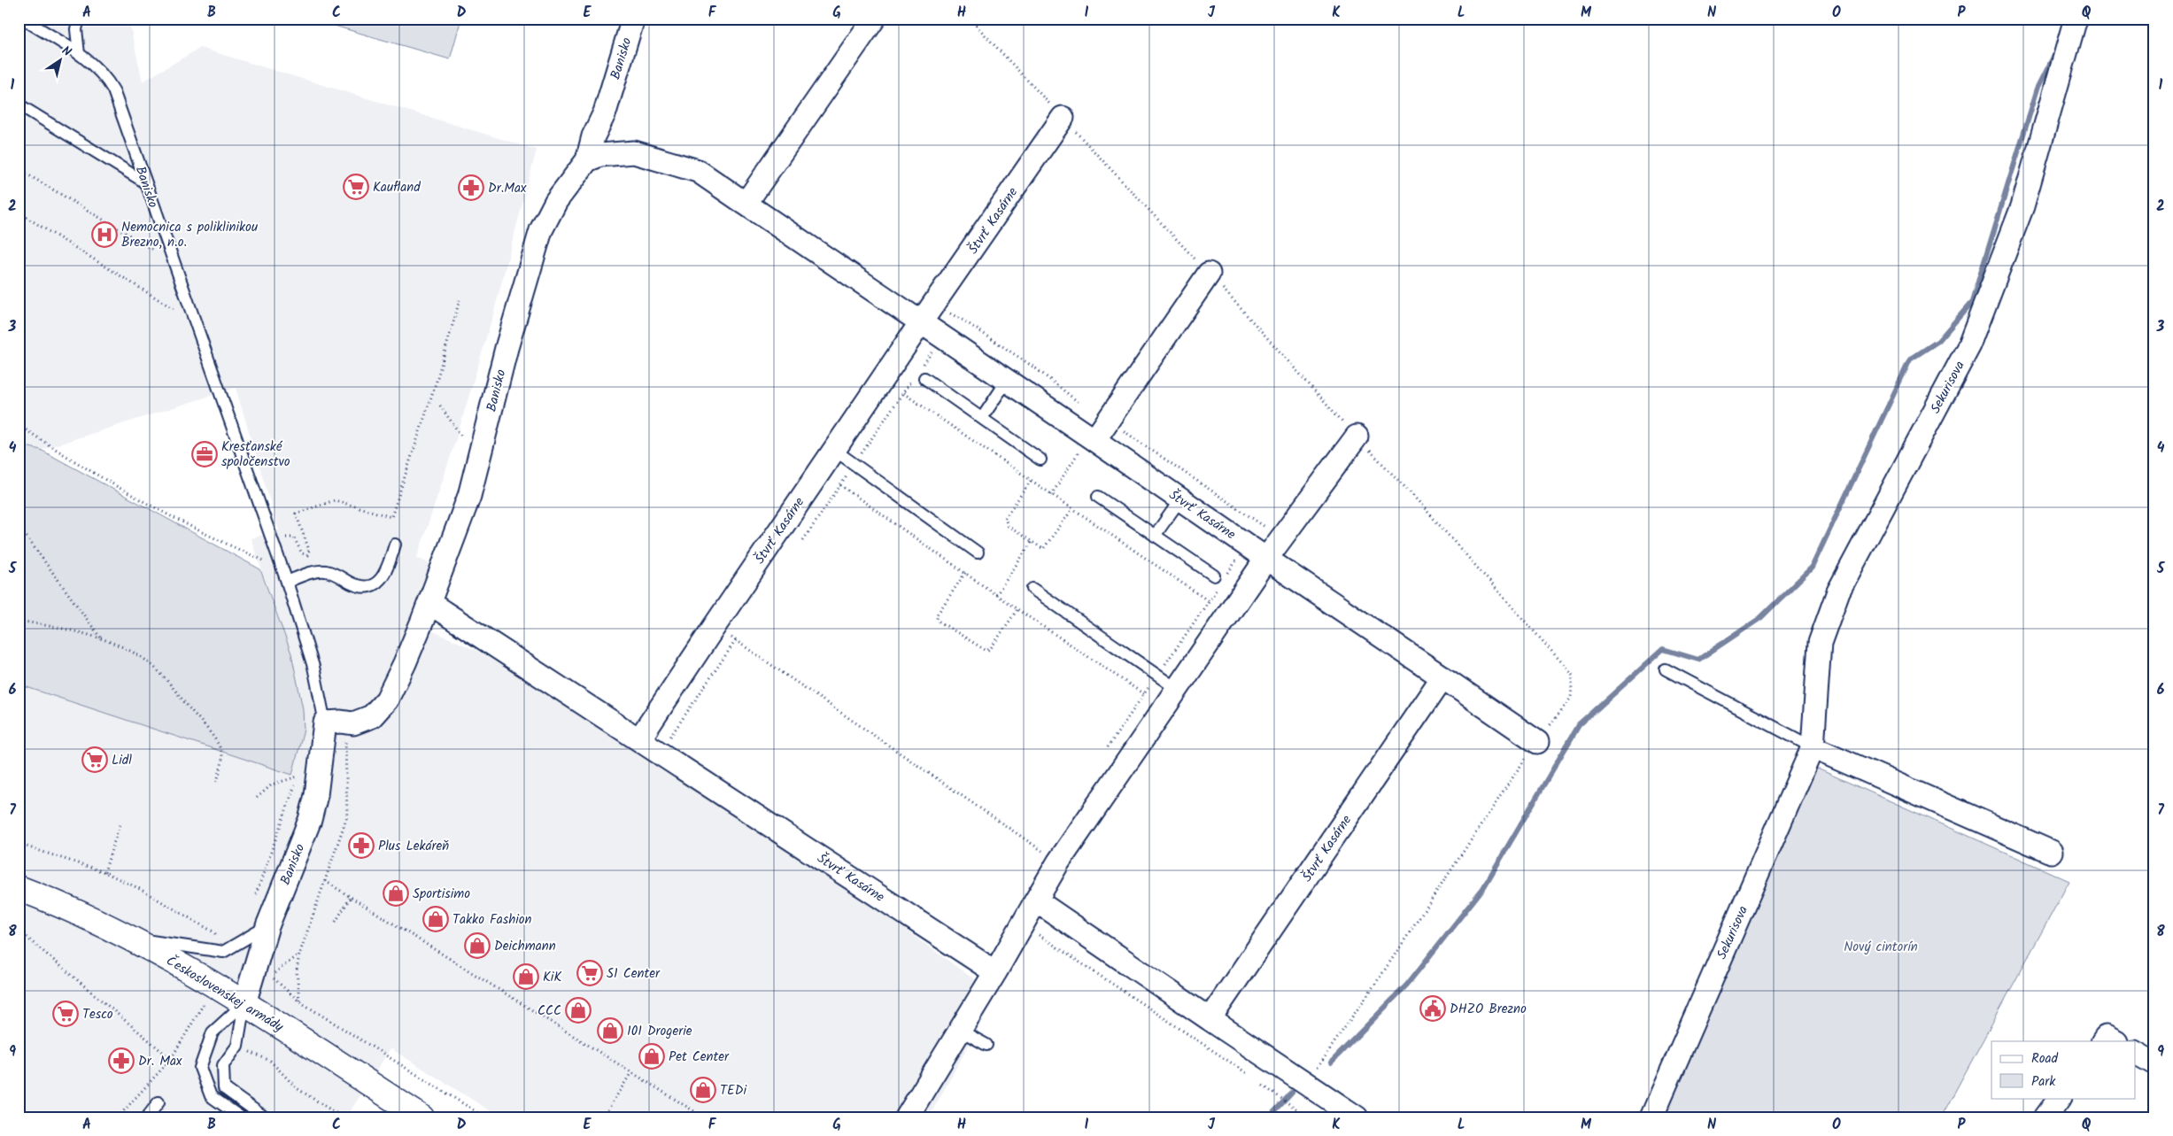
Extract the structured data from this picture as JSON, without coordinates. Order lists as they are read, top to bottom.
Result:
{
  "streets": {
    "main road": ["Československej armády"],
    "street": ["Banisko", "Štvrť Kasárne", "Sekurisova"]
  },
  "crossings": [
    ["Banisko", "Štvrť Kasárne"],
    ["Banisko", "Československej armády"]
  ],
  "parks": ["Nový cintorín"],
  "places": {
    "supermarket": [
      "Kaufland",
      "Lidl",
      "S1 Center",
      "Tesco"
    ],
    "pharmacy": ["Dr.Max", "Plus Lekáreň", "Dr. Max"],
    "hospital": ["Nemocnica s poliklinikou Brezno, n.o."],
    "office": ["Kresťanské spoločenstvo"],
    "shop": [
      "Sportisimo",
      "Takko Fashion",
      "Deichmann",
      "KiK",
      "CCC",
      "101 Drogerie",
      "Pet Center",
      "TEDi"
    ],
    "public building": ["DHZO Brezno"]
  },
  "legend": ["Road", "Park"],
  "north": "top right",
  "grid": {
    "columns": [
      "A",
      "B",
      "C",
      "D",
      "E",
      "F",
      "G",
      "H",
      "I",
      "J",
      "K",
      "L",
      "M",
      "N",
      "O",
      "P",
      "Q"
    ],
    "rows": [
      "1",
      "2",
      "3",
      "4",
      "5",
      "6",
      "7",
      "8",
      "9"
    ]
  }
}
